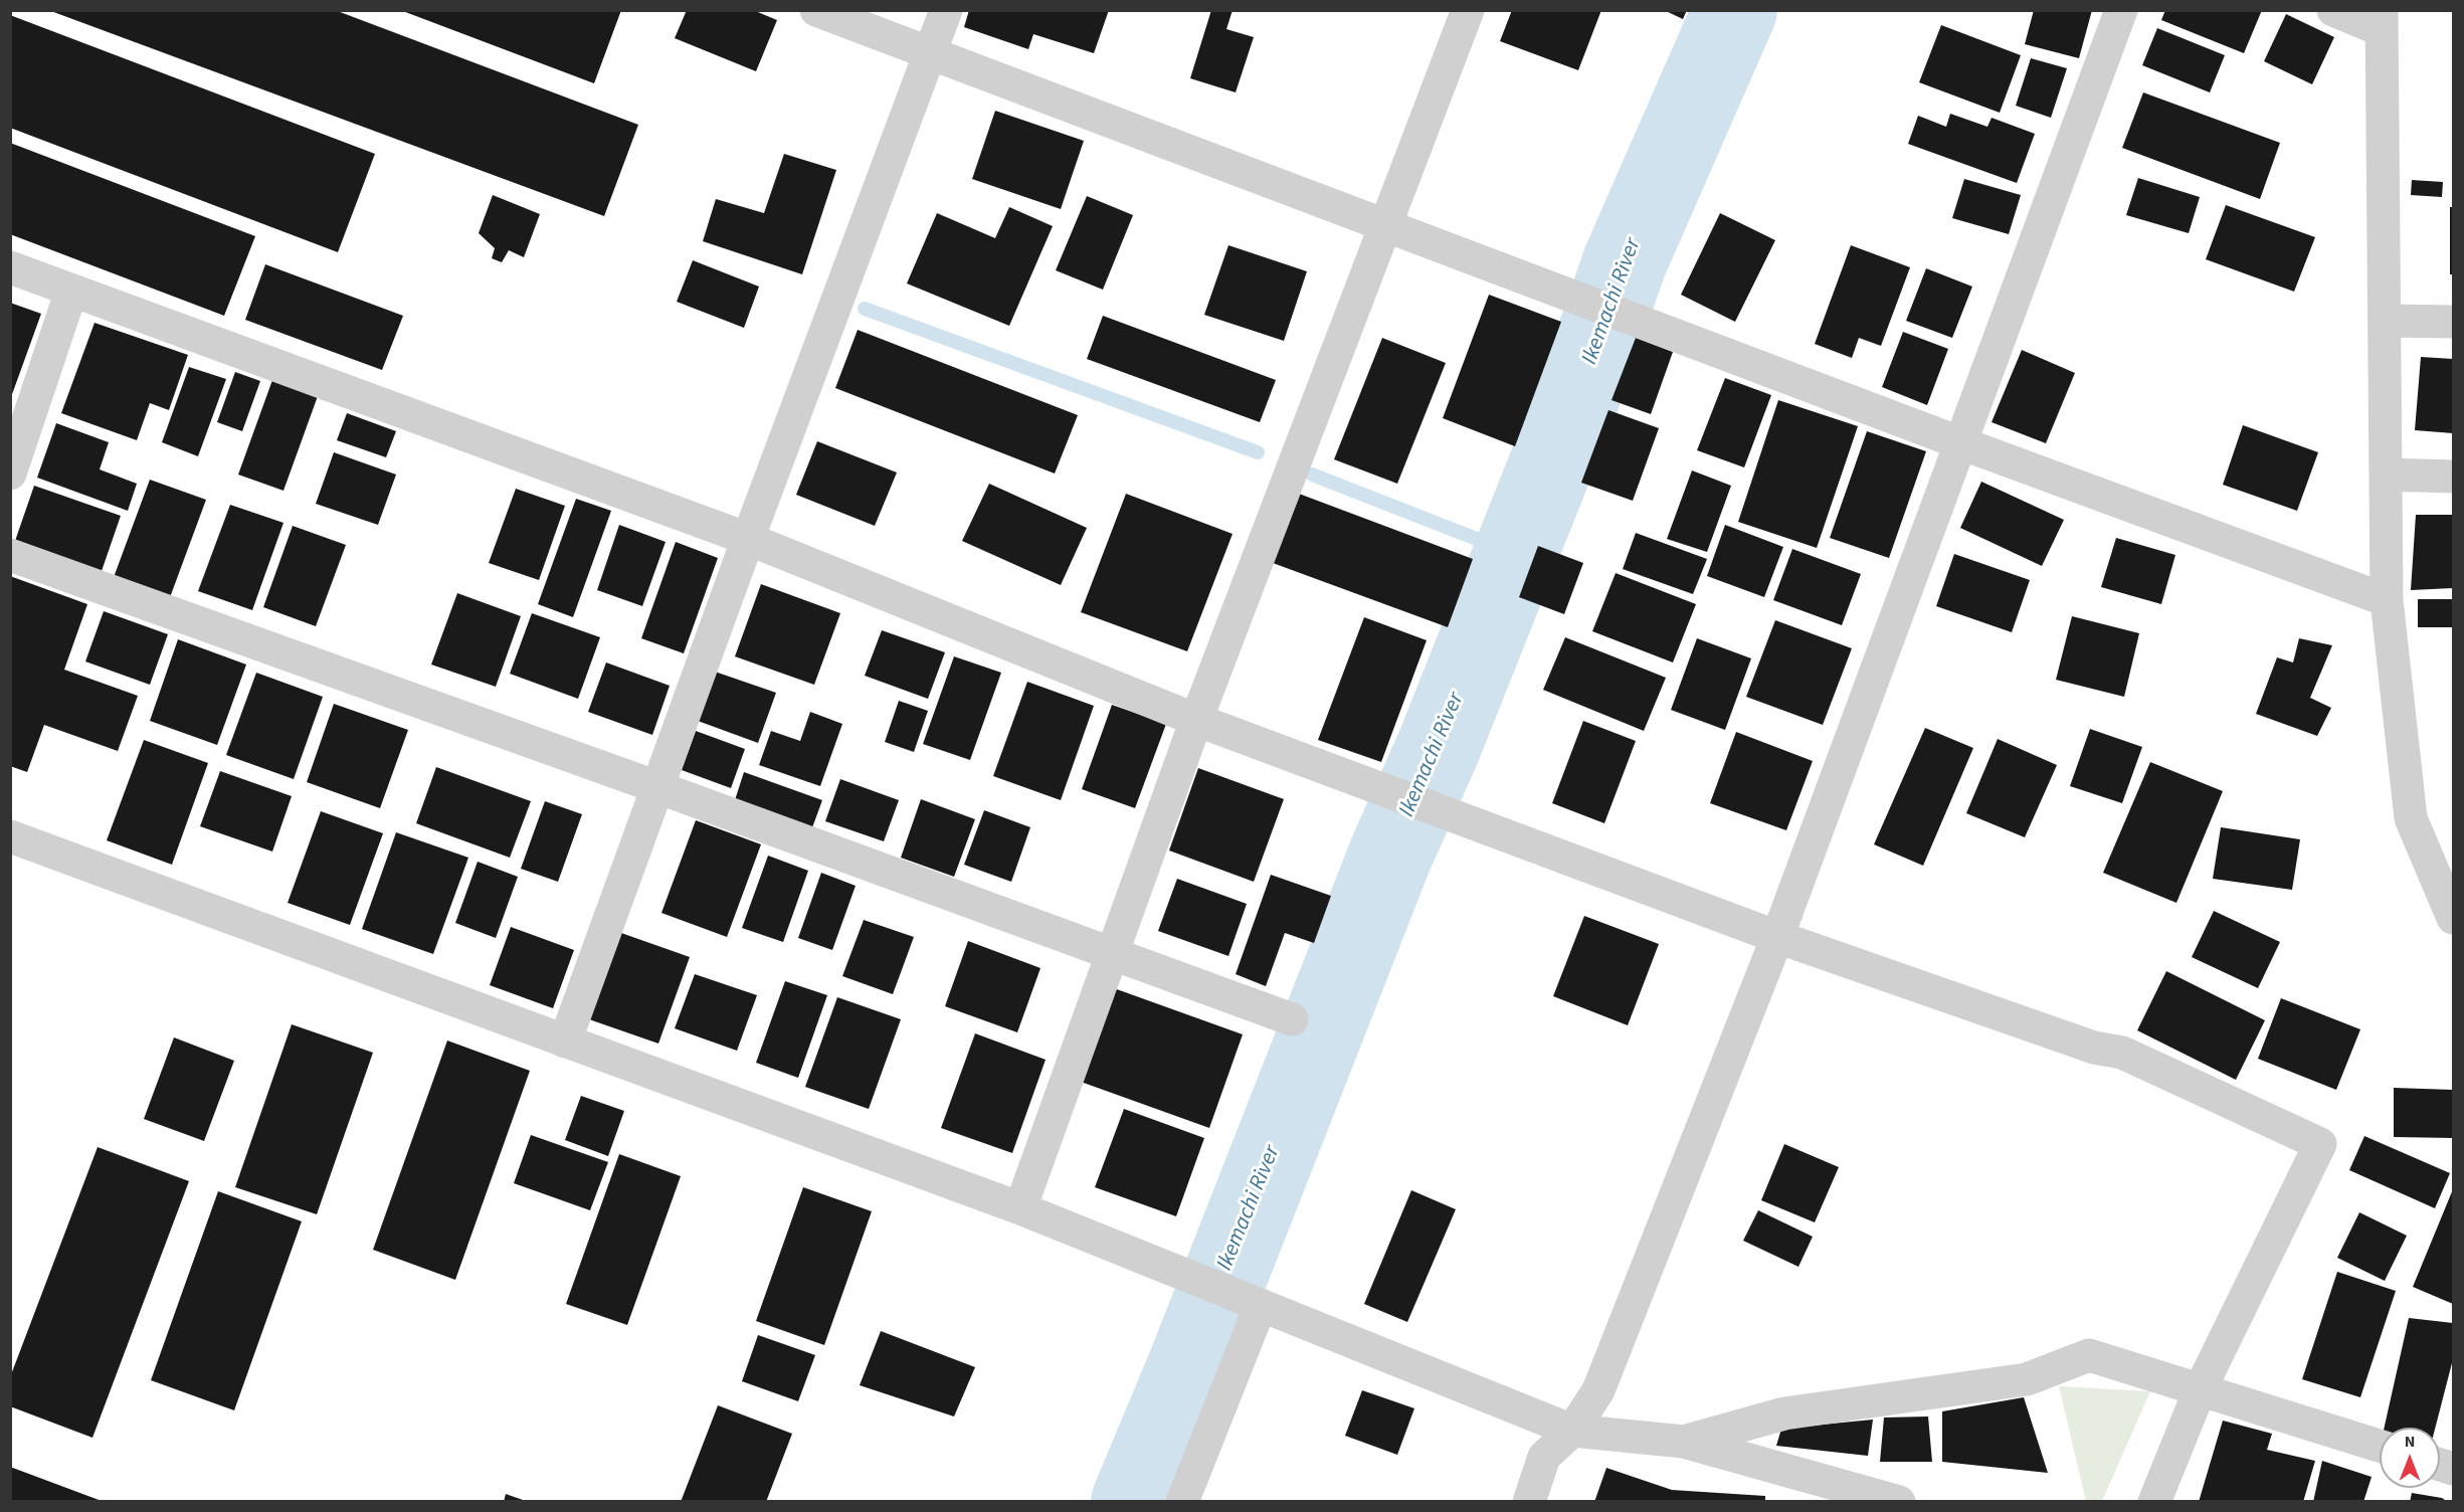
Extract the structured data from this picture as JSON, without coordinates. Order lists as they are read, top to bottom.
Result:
{
  "water": ["Ikemachi River"],
  "north": "top"
}
